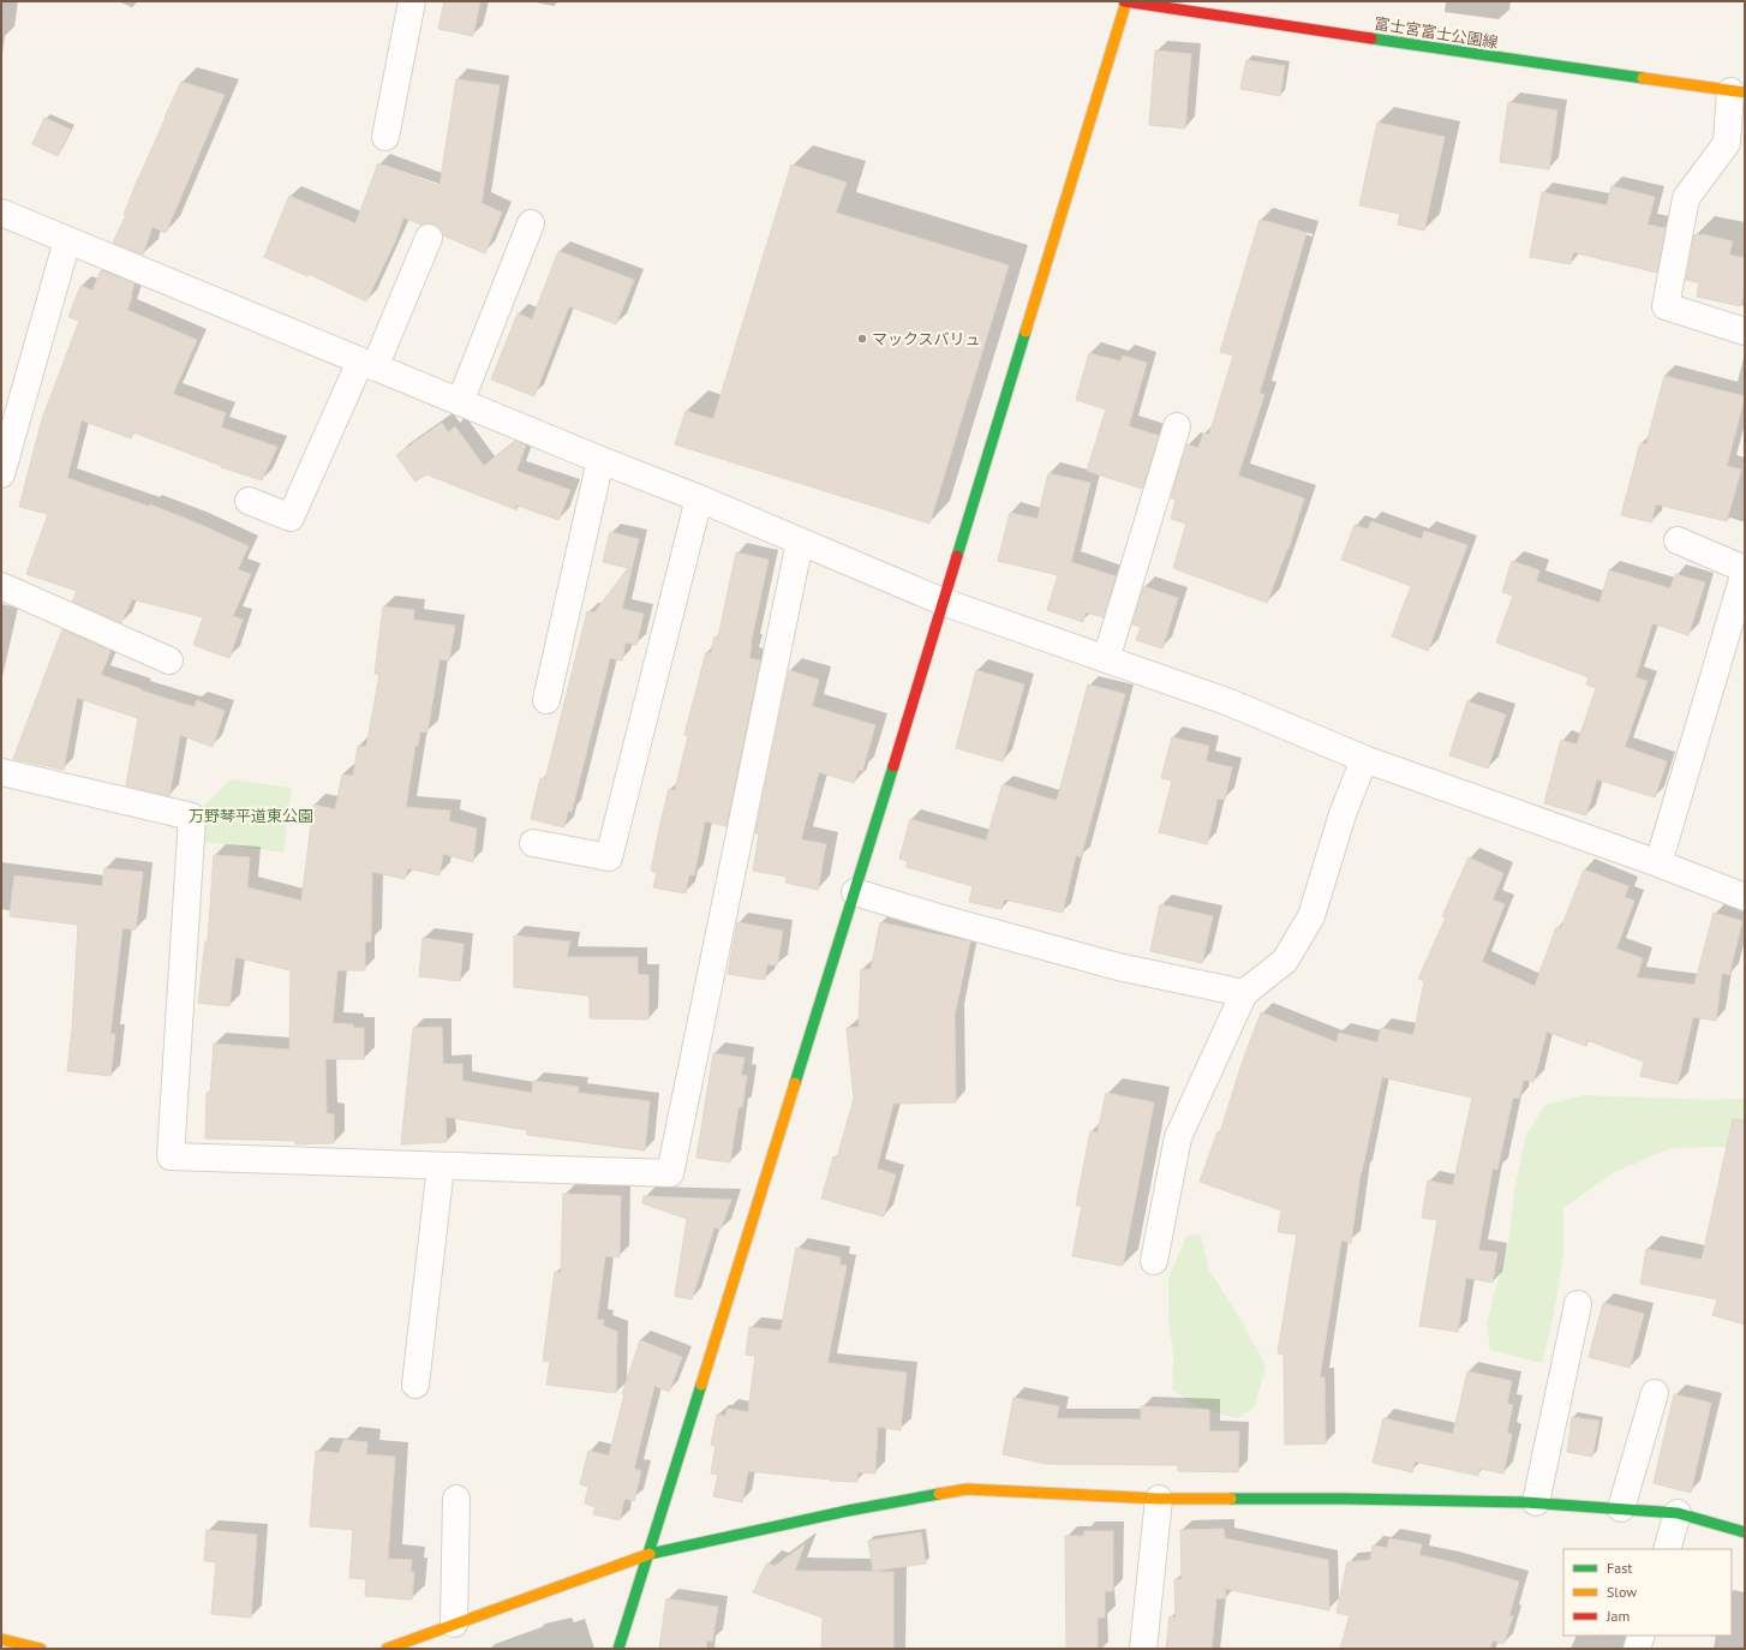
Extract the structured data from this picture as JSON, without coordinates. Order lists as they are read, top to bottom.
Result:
{
  "streets": {
    "street": ["富士宮富士公園線"]
  },
  "parks": ["万野琴平道東公園"],
  "places": ["マックスバリュ"],
  "legend": ["Fast", "Slow", "Jam"]
}
